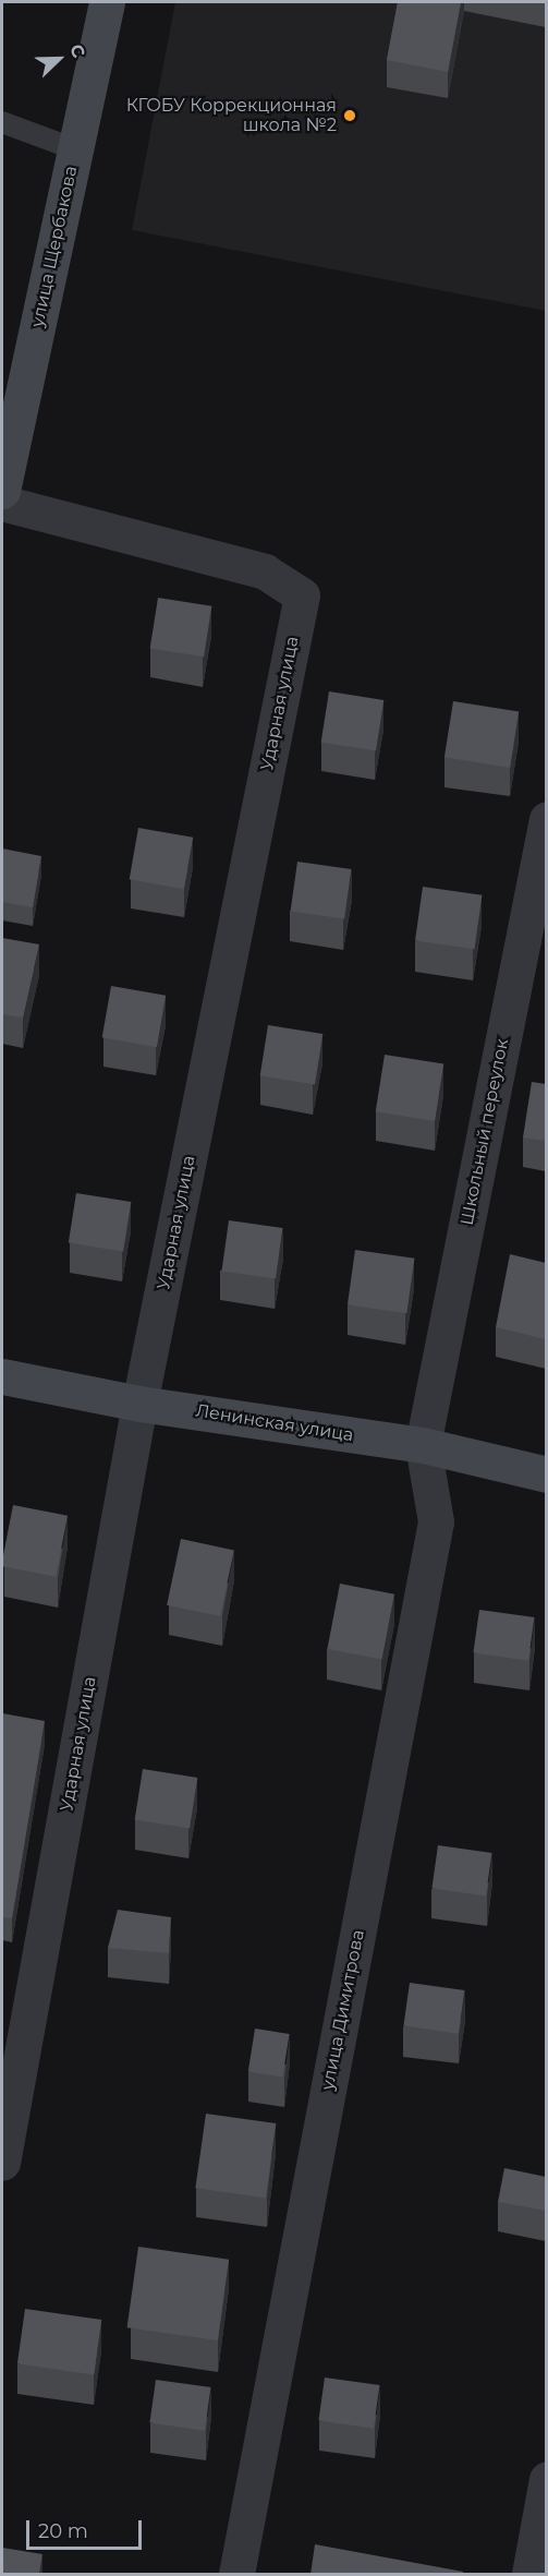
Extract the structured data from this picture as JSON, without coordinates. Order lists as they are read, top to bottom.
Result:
{
  "streets": {
    "main road": ["улица Щербакова", "Ленинская улица"],
    "street": ["Ударная улица", "Школьный переулок", "улица Димитрова"]
  },
  "crossings": [
    ["Ударная улица", "Ленинская улица"],
    ["Школьный переулок", "Ленинская улица"],
    ["Школьный переулок", "улица Димитрова"],
    ["Ленинская улица", "улица Димитрова"]
  ],
  "places": ["КГОБУ Коррекционная школа №2"],
  "scale_bar": "20 m",
  "north": "top right"
}
